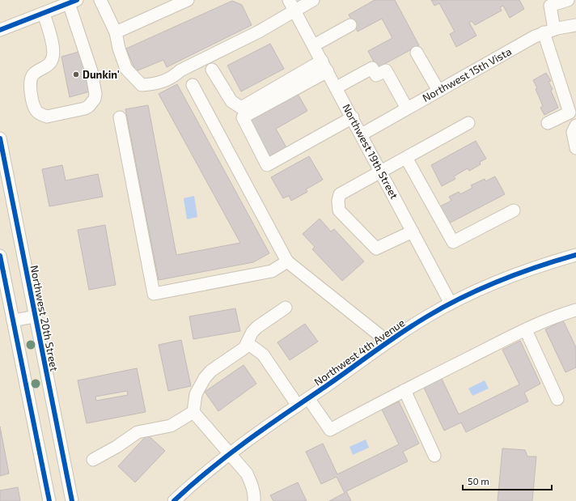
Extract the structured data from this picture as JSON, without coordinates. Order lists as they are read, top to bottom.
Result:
{
  "streets": {
    "street": [
      "Northwest 15th Vista",
      "Northwest 19th Street",
      "Northwest 20th Street",
      "Northwest 4th Avenue"
    ]
  },
  "crossings": [
    ["Northwest 15th Vista", "Northwest 19th Street"],
    ["Northwest 19th Street", "Northwest 4th Avenue"]
  ],
  "places": ["Dunkin'"],
  "scale_bar": "50 m"
}
